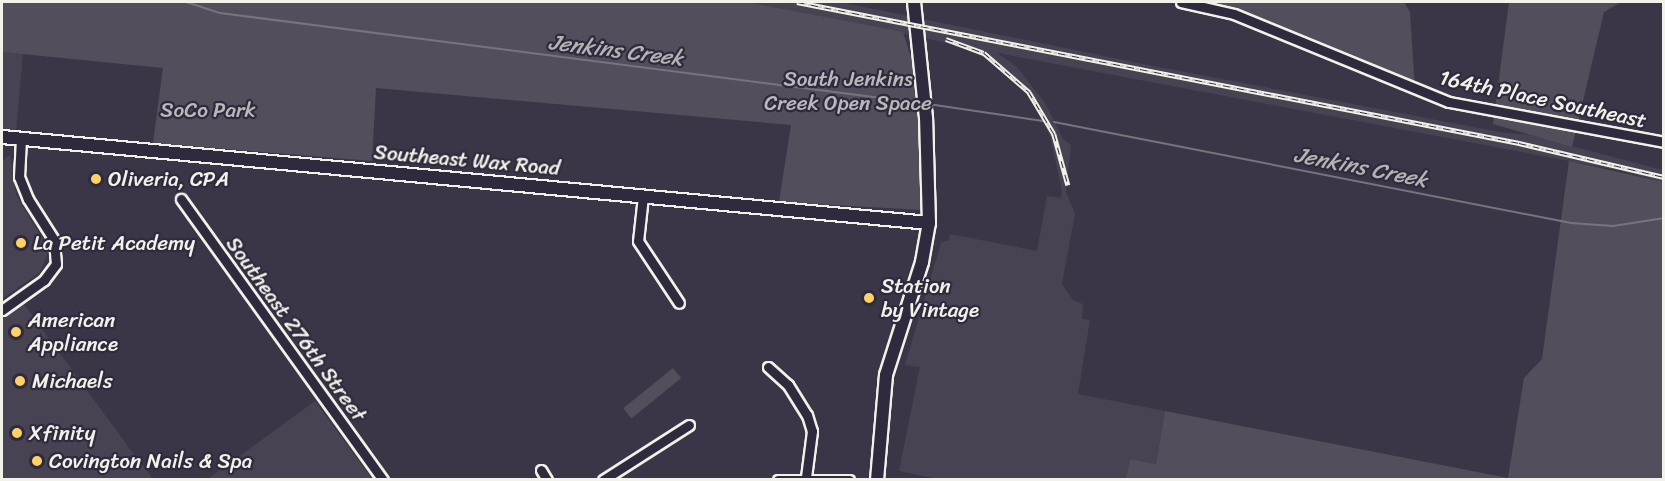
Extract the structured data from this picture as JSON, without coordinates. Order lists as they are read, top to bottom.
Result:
{
  "streets": {
    "street": ["164th Place Southeast", "Southeast Wax Road", "Southeast 276th Street"]
  },
  "water": ["Jenkins Creek"],
  "parks": ["South Jenkins Creek Open Space", "SoCo Park"],
  "places": [
    "Oliveria, CPA",
    "La Petit Academy",
    "Station by Vintage",
    "American Appliance",
    "Michaels",
    "Xfinity",
    "Covington Nails & Spa"
  ]
}
